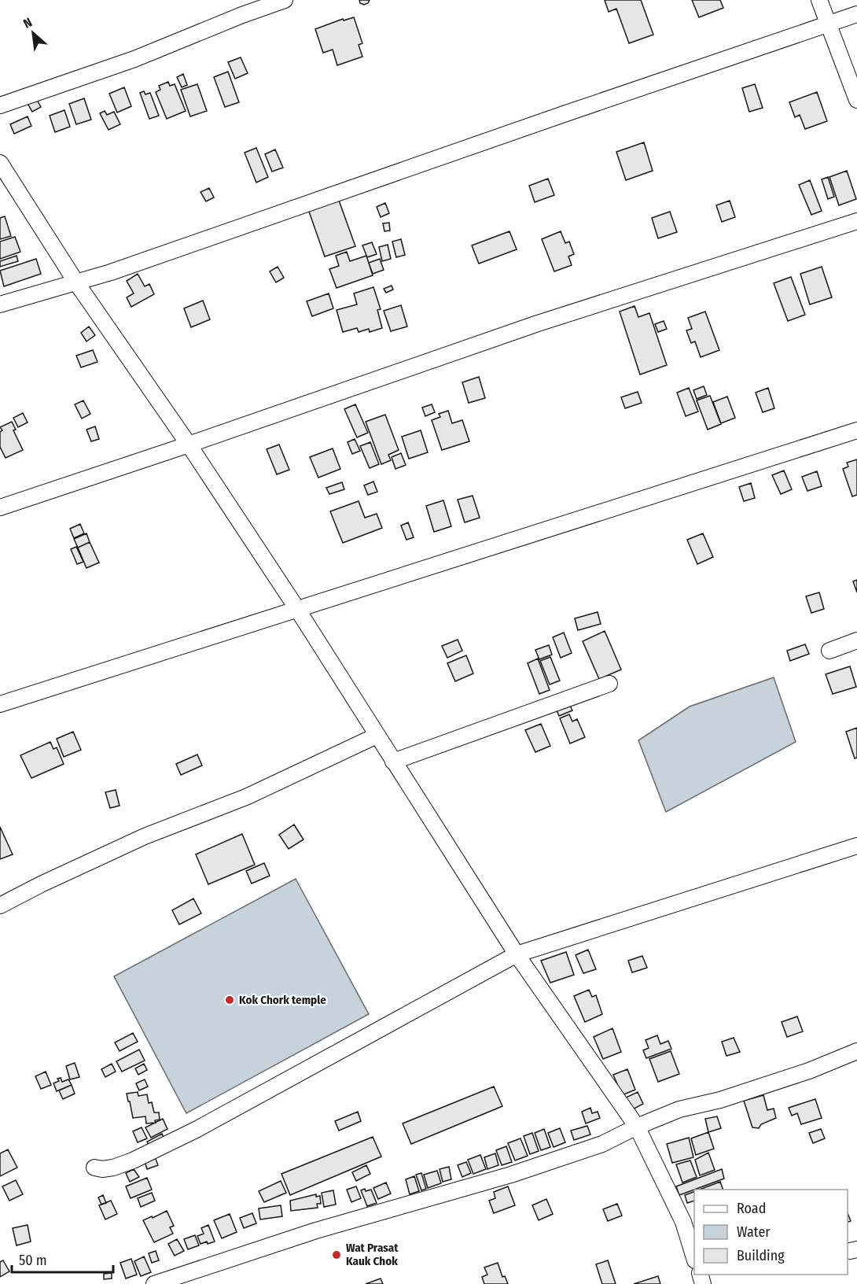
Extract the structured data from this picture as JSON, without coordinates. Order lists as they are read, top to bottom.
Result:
{
  "places": ["Kok Chork temple", "Wat Prasat Kauk Chok"],
  "legend": ["Road", "Water", "Building"],
  "scale_bar": "50 m",
  "north": "top left"
}
